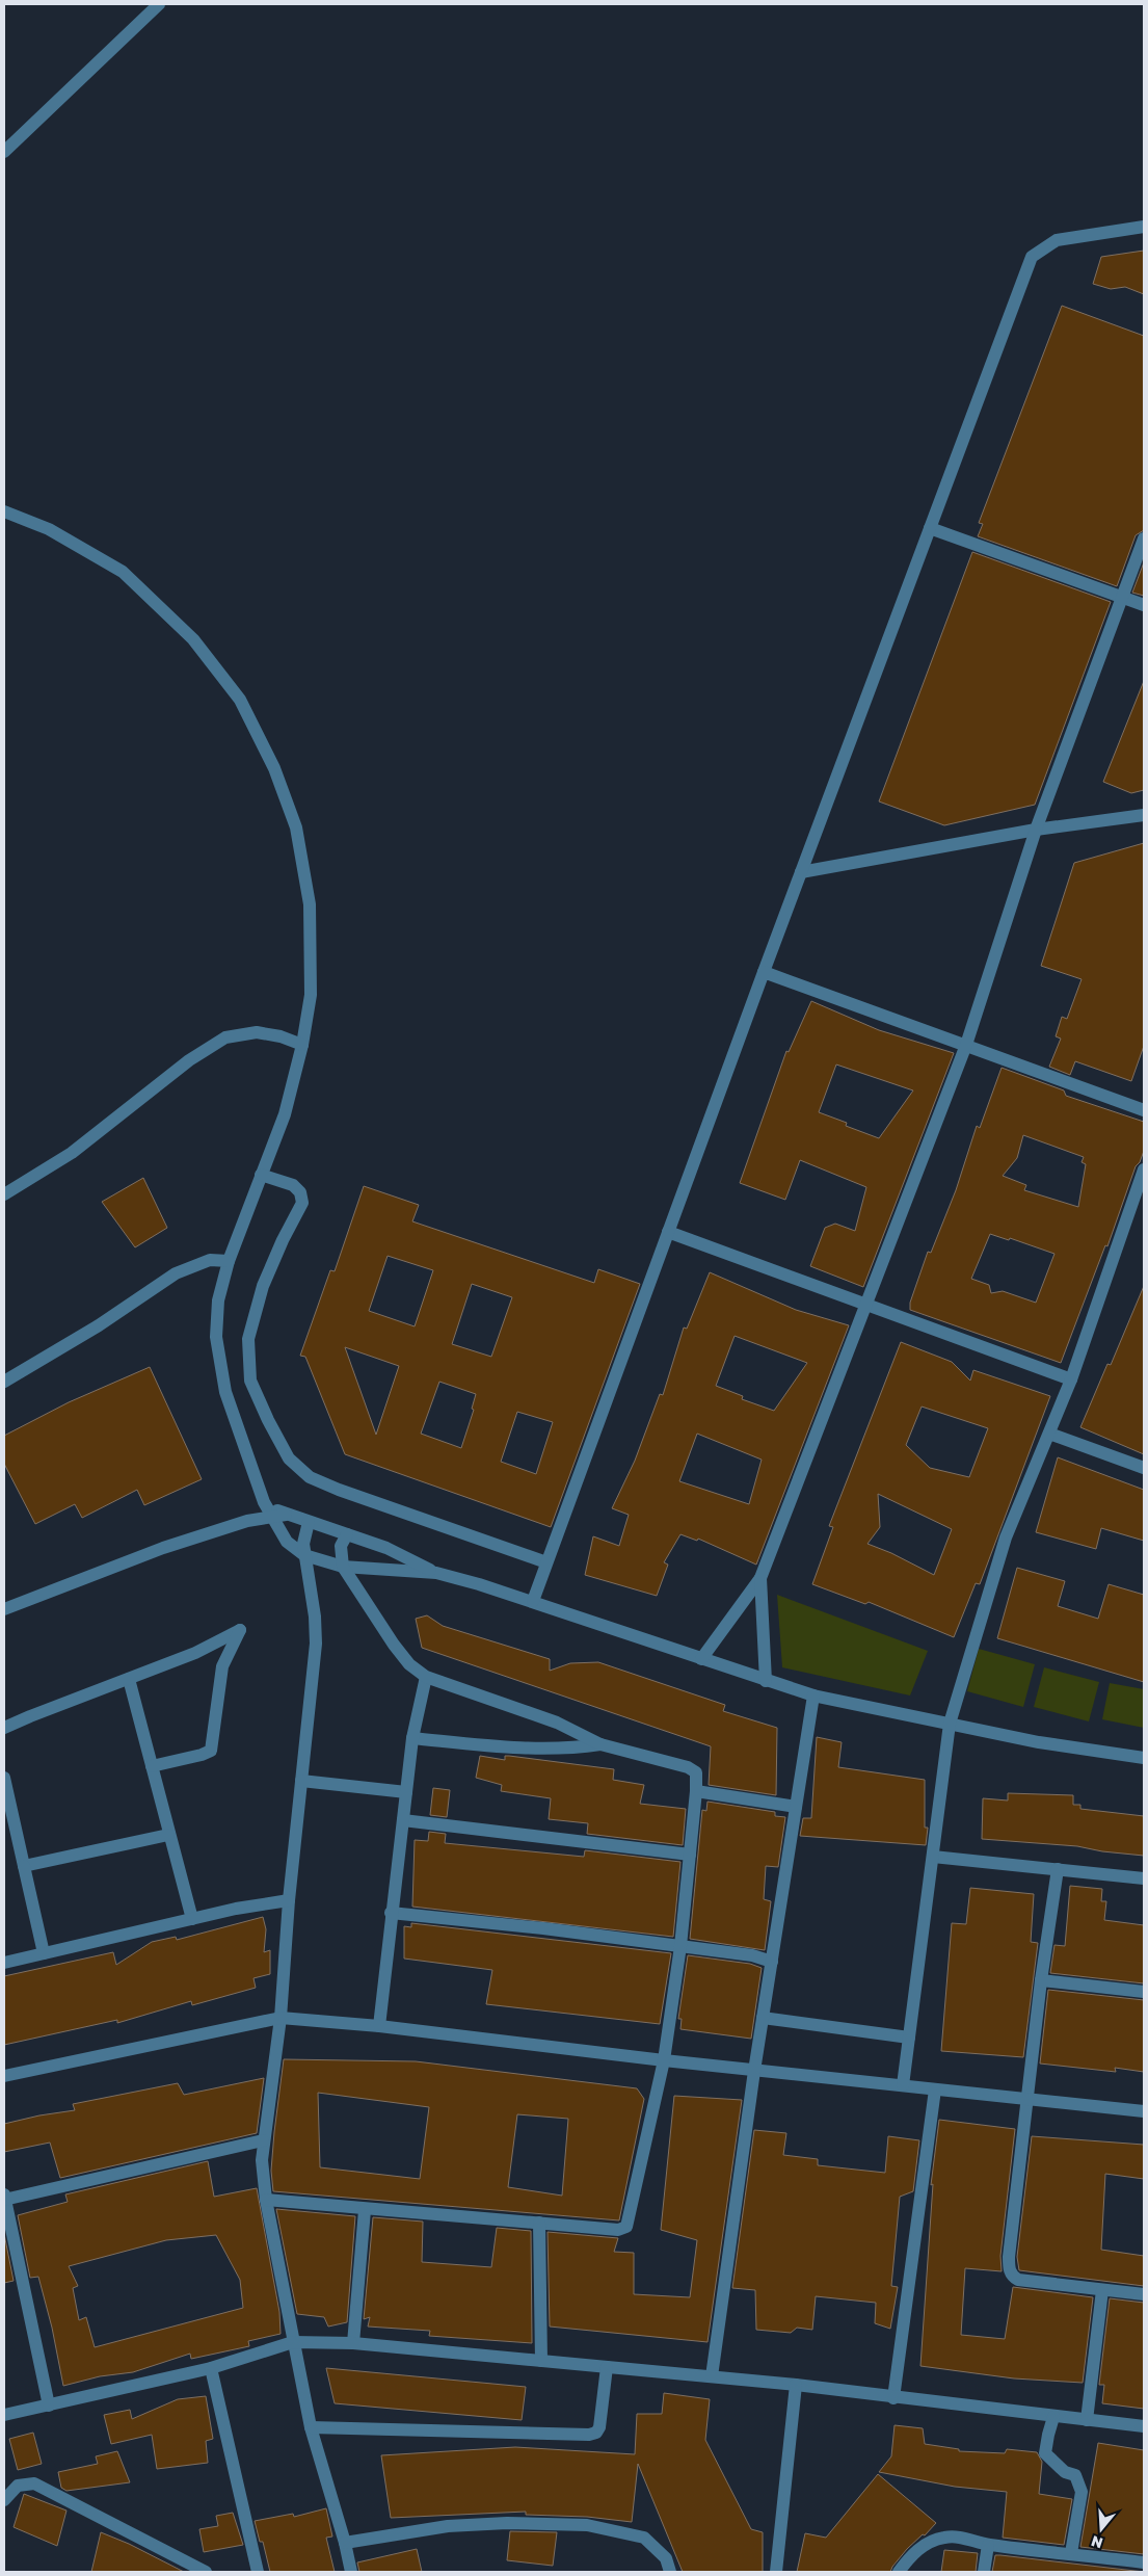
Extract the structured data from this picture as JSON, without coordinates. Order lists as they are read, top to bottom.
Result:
{
  "north": "bottom"
}
